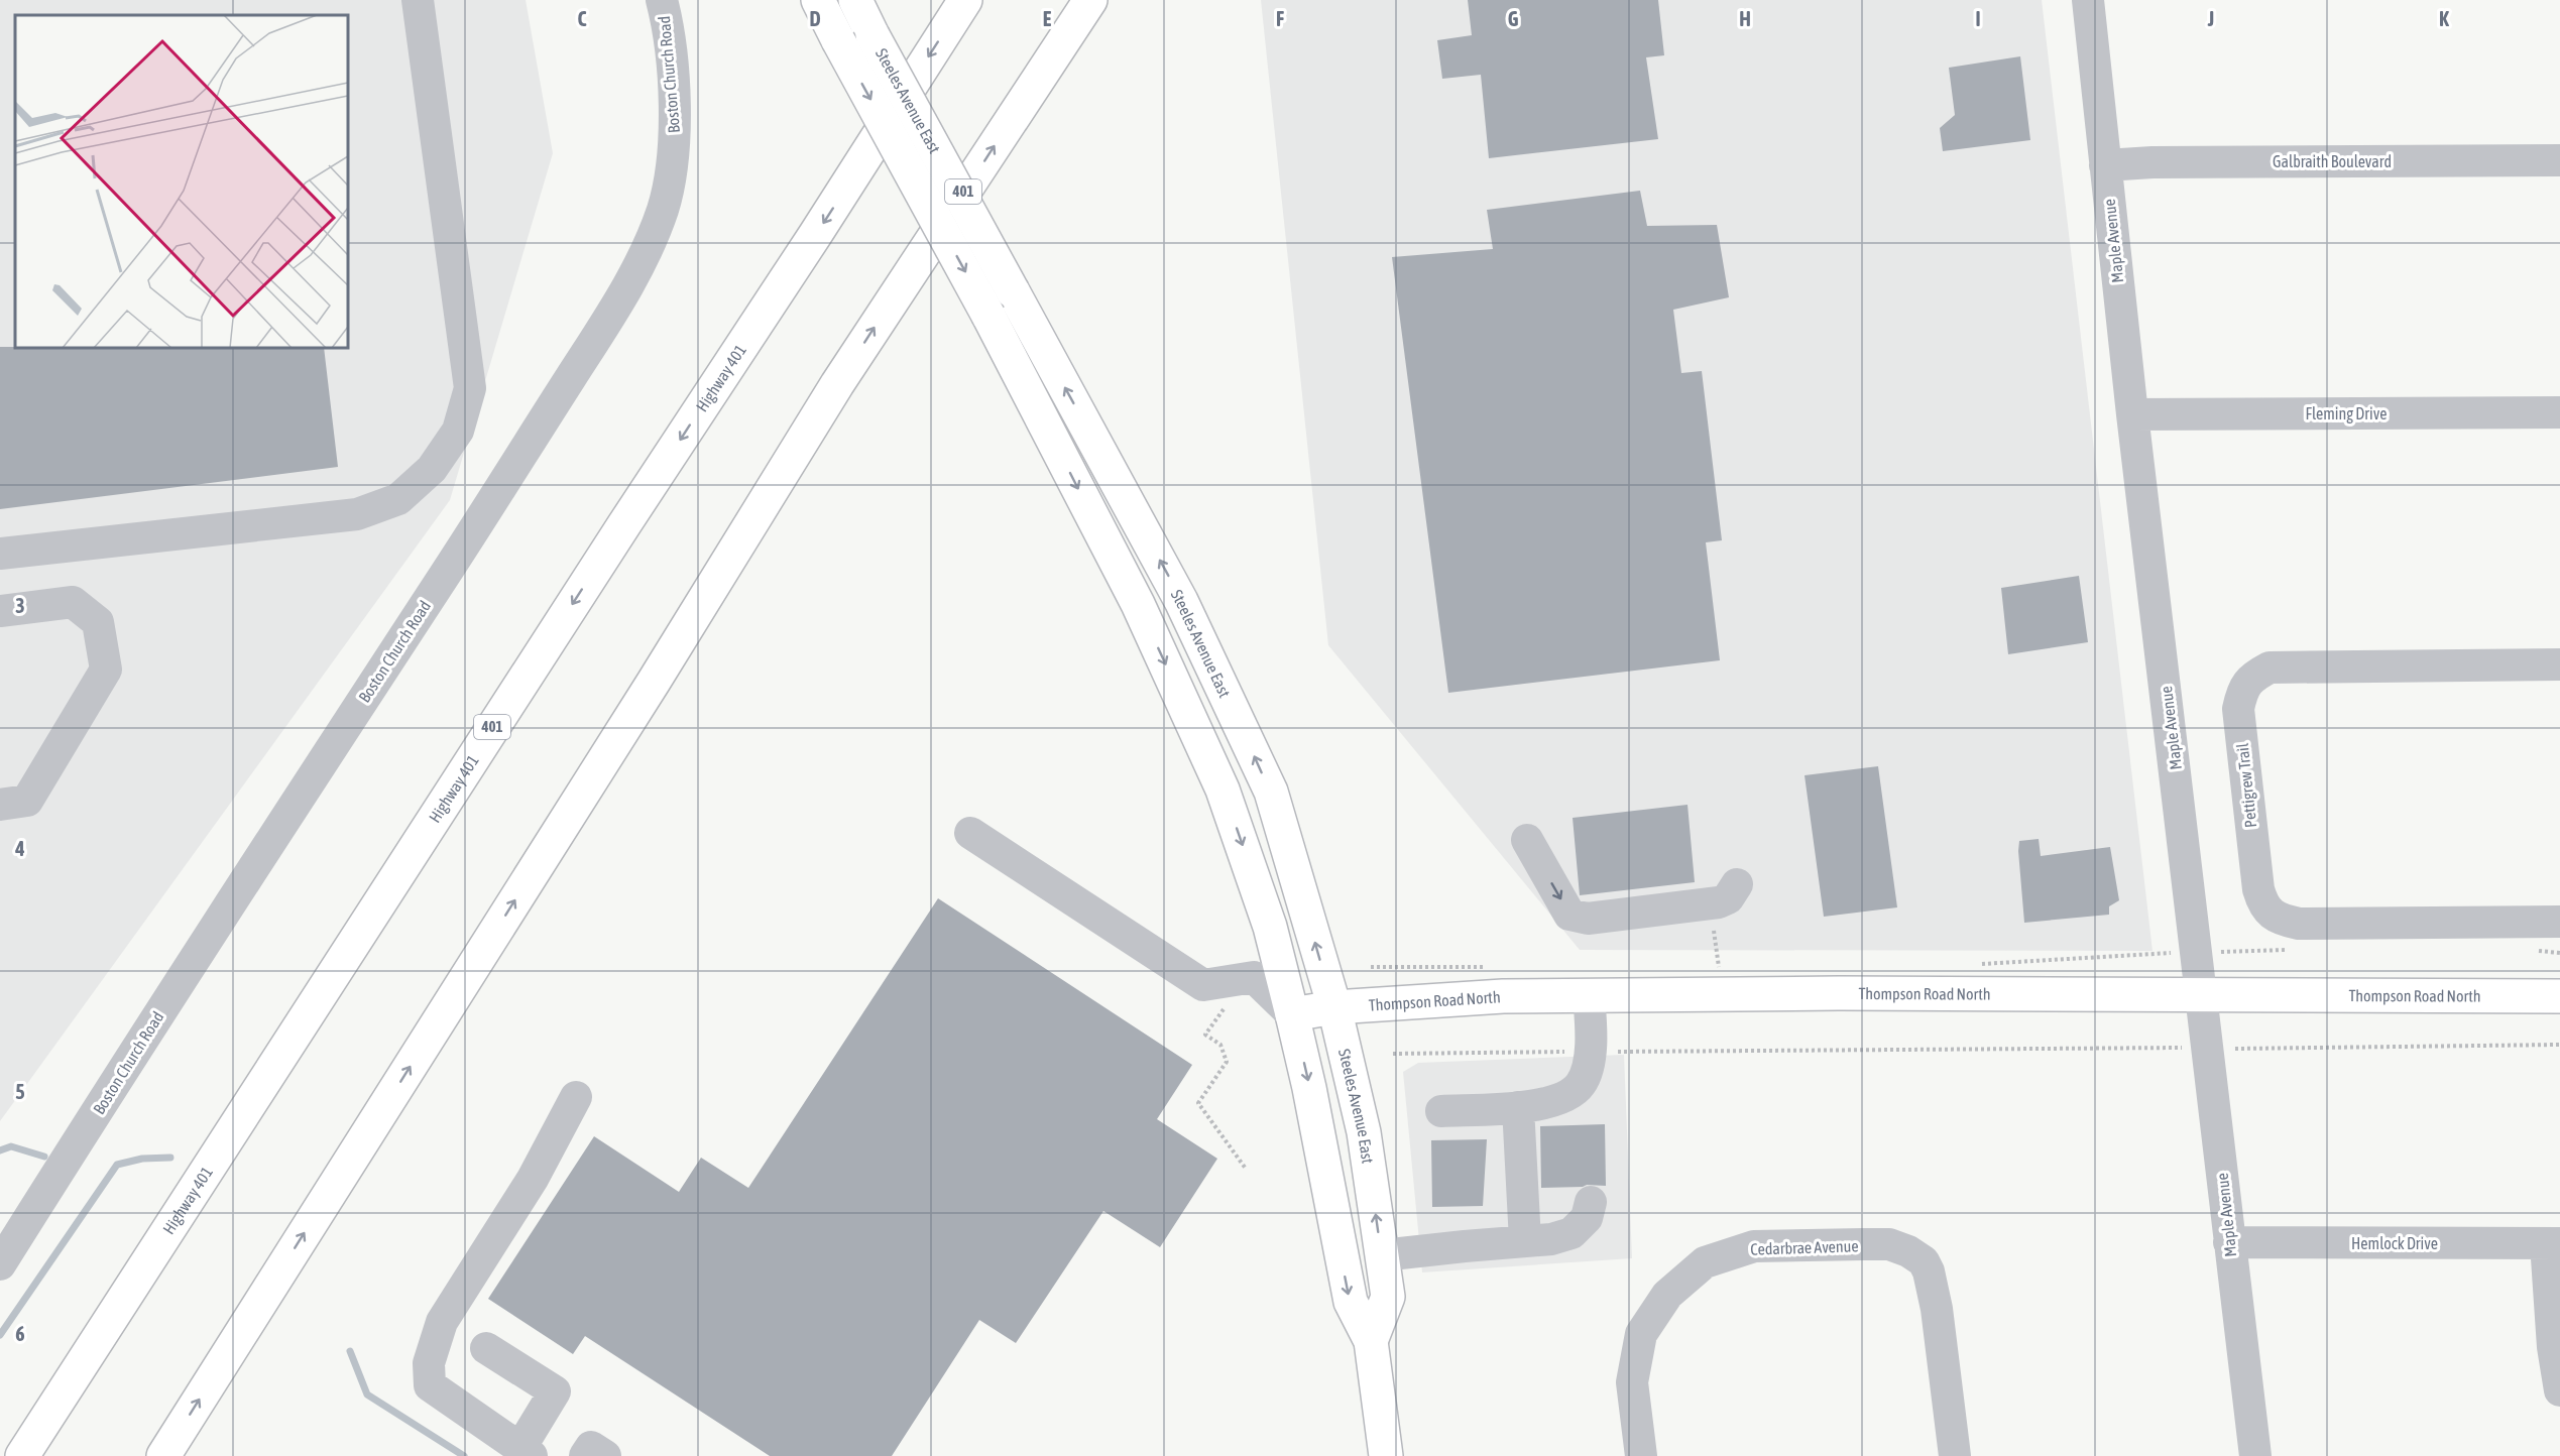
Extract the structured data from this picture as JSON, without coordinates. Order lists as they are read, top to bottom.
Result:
{
  "streets": {
    "main road": [
      "Steeles Avenue East",
      "401",
      "Highway 401",
      "Thompson Road North"
    ],
    "street": [
      "Boston Church Road",
      "Galbraith Boulevard",
      "Maple Avenue",
      "Fleming Drive",
      "Pettigrew Trail",
      "Hemlock Drive",
      "Cedarbrae Avenue"
    ]
  },
  "crossings": [
    ["Steeles Avenue East", "Thompson Road North"],
    ["Galbraith Boulevard", "Maple Avenue"],
    ["Maple Avenue", "Fleming Drive"],
    ["Maple Avenue", "Thompson Road North"],
    ["Maple Avenue", "Hemlock Drive"]
  ],
  "grid": {
    "columns": [
      "C",
      "D",
      "E",
      "F",
      "G",
      "H",
      "I",
      "J",
      "K"
    ],
    "rows": [
      "3",
      "4",
      "5",
      "6"
    ]
  }
}
